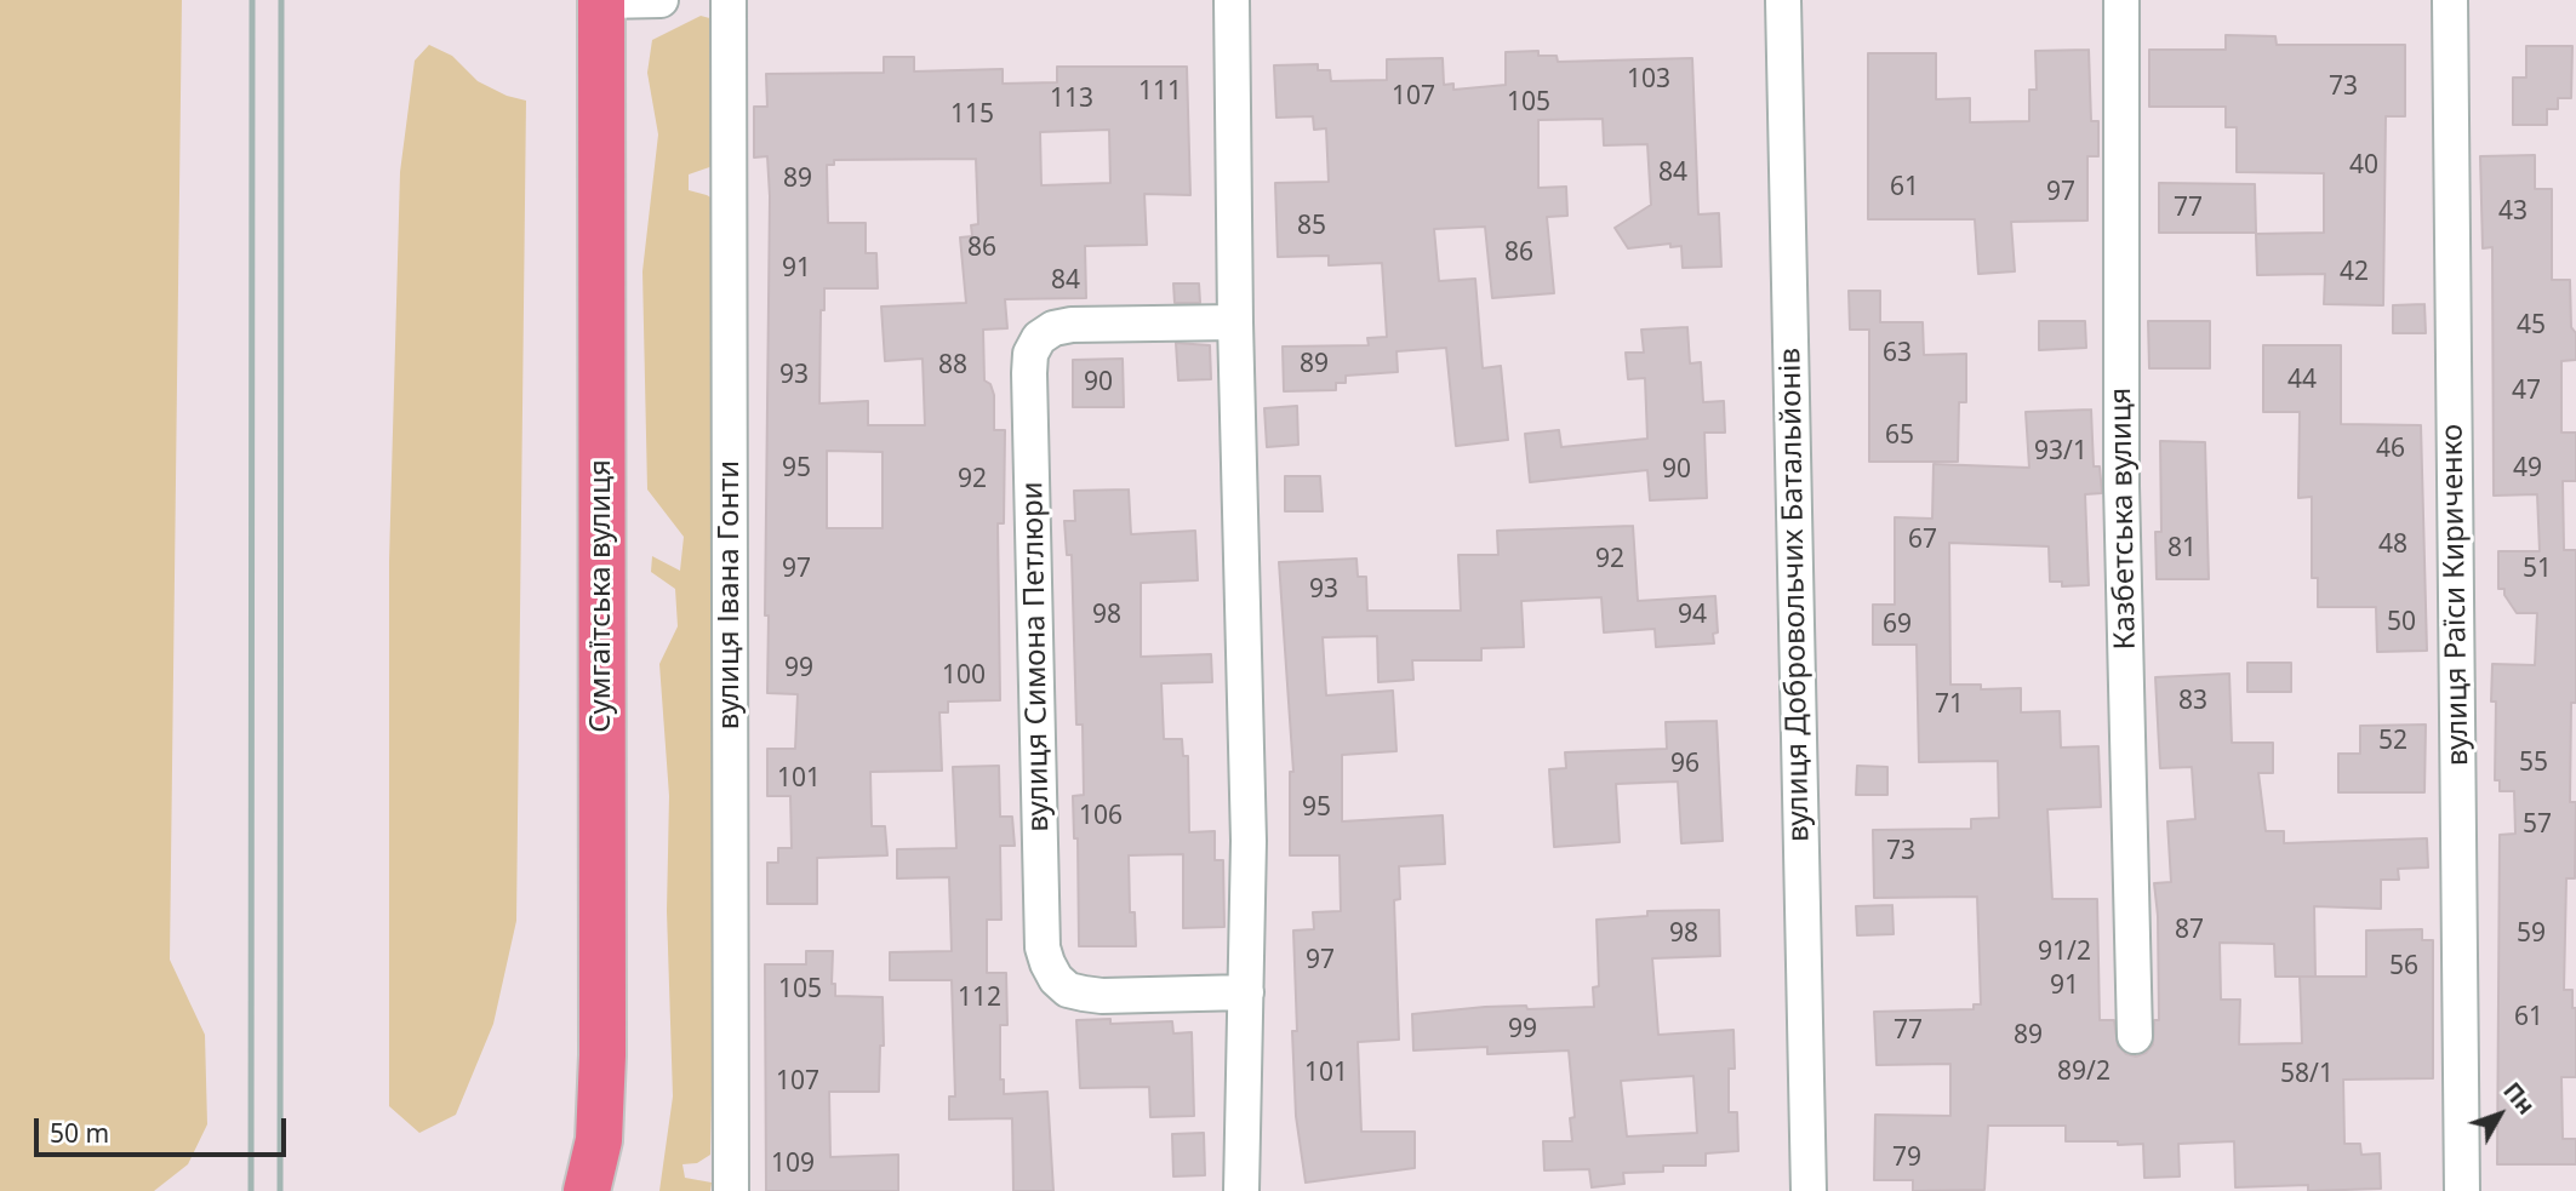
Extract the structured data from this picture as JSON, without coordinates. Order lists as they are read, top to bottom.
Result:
{
  "streets": {
    "main road": ["Сумгаїтська вулиця"],
    "street": [
      "Казбетська вулиця",
      "вулиця Івана Гонти",
      "вулиця Добровольчих Батальйонів",
      "вулиця Раїси Кириченко",
      "вулиця Симона Петлюри"
    ]
  },
  "house_numbers": [
    "103",
    "73",
    "111",
    "107",
    "113",
    "105",
    "115",
    "40",
    "84",
    "89",
    "61",
    "97",
    "77",
    "43",
    "85",
    "86",
    "86",
    "91",
    "42",
    "84",
    "45",
    "63",
    "89",
    "88",
    "93",
    "44",
    "90",
    "47",
    "65",
    "46",
    "93/1",
    "95",
    "49",
    "90",
    "92",
    "67",
    "48",
    "81",
    "92",
    "97",
    "51",
    "93",
    "98",
    "94",
    "50",
    "69",
    "99",
    "100",
    "83",
    "71",
    "52",
    "55",
    "96",
    "101",
    "95",
    "106",
    "57",
    "73",
    "87",
    "98",
    "59",
    "91/2",
    "97",
    "56",
    "91",
    "105",
    "112",
    "61",
    "99",
    "77",
    "89",
    "89/2",
    "101",
    "58/1",
    "107",
    "79",
    "109"
  ],
  "scale_bar": "50 m",
  "north": "top right"
}
